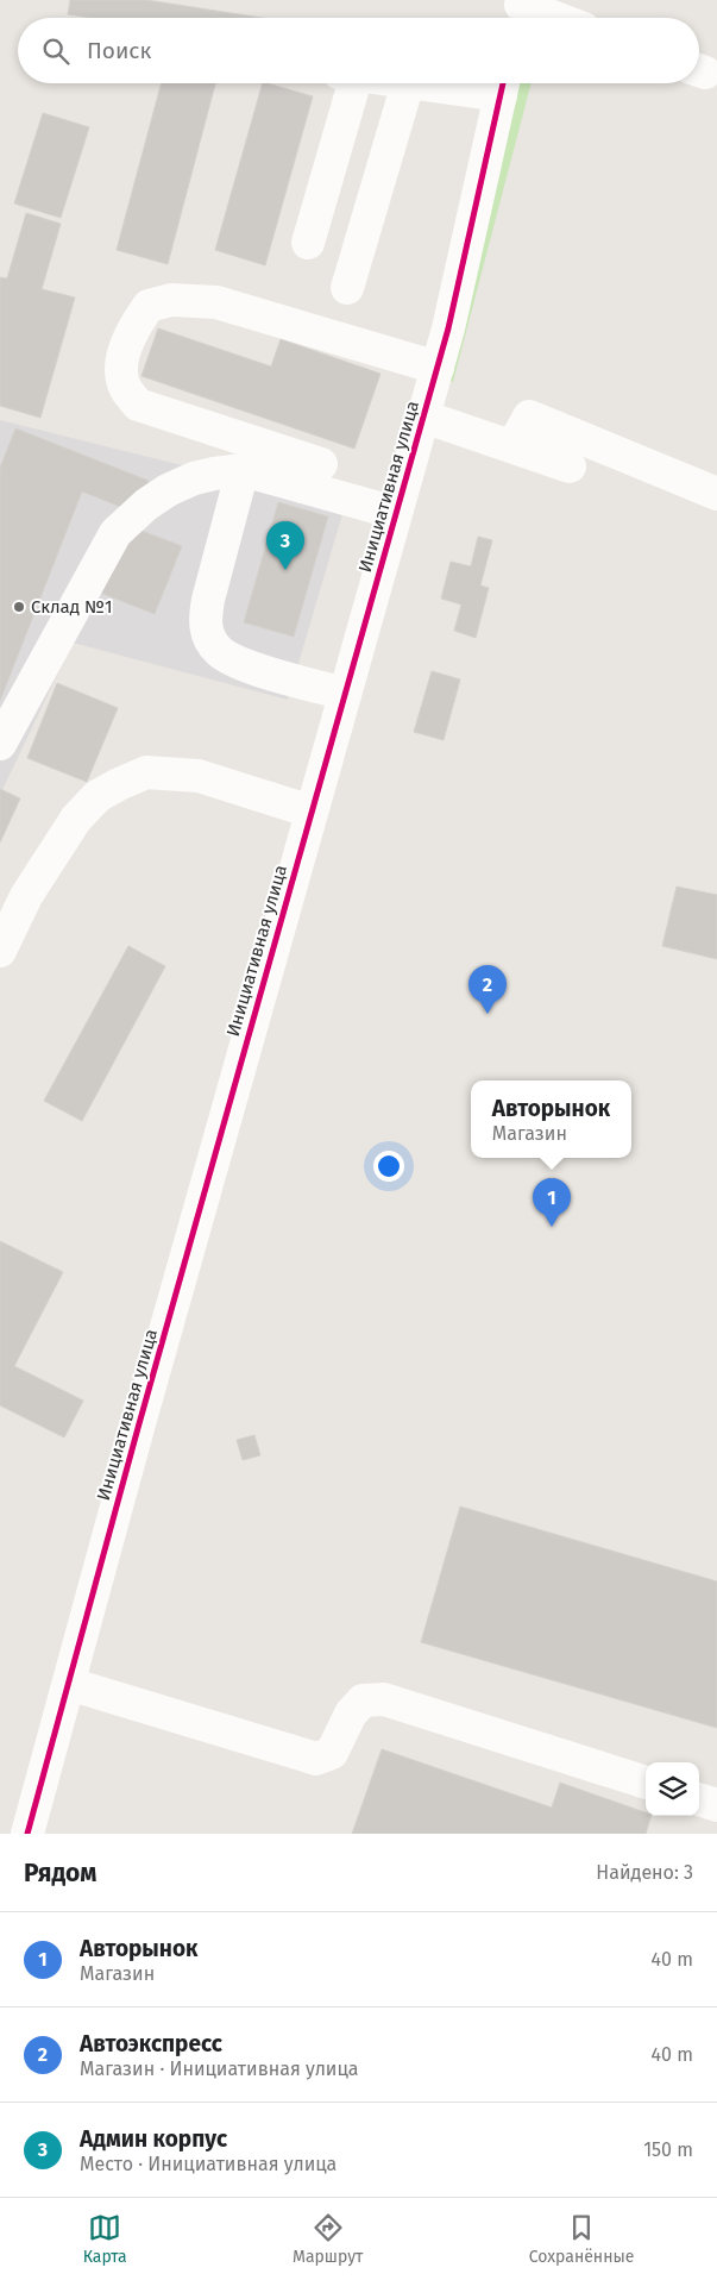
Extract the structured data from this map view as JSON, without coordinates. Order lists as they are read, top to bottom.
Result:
{
  "streets": {
    "street": ["Инициативная улица"]
  },
  "places": ["Склад №1"],
  "page": {
    "search": "Поиск",
    "pins": ["3", "2", "1"],
    "popup": ["Авторынок", "Магазин"],
    "heading": ["Рядом", "Найдено: 3"],
    "list": [
      {
        "mark": "1",
        "name": "Авторынок",
        "note": "Магазин",
        "value": "40 m"
      },
      {
        "mark": "2",
        "name": "Автоэкспресс",
        "note": "Магазин · Инициативная улица",
        "value": "40 m"
      },
      {
        "mark": "3",
        "name": "Админ корпус",
        "note": "Место · Инициативная улица",
        "value": "150 m"
      }
    ],
    "nav": ["Карта", "Маршрут", "Сохранённые"]
  }
}
